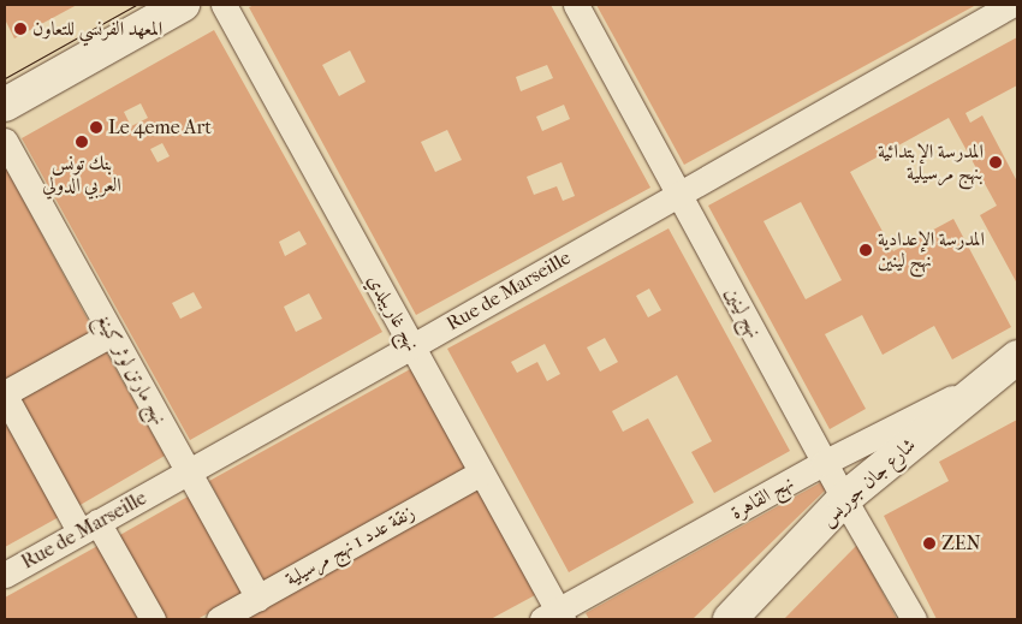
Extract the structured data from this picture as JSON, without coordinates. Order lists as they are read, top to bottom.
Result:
{
  "streets": {
    "main road": ["شارع جان جوريس"],
    "street": [
      "Rue de Marseille",
      "نهج غاريبلدي",
      "نهج لينين",
      "نهج مارتن لوثر كينغ",
      "نهج القاهرة",
      "زنقة عدد 1 نهج مرسيلية"
    ]
  },
  "crossings": [
    ["Rue de Marseille", "نهج غاريبلدي"],
    ["Rue de Marseille", "نهج لينين"],
    ["Rue de Marseille", "نهج مارتن لوثر كينغ"],
    ["نهج غاريبلدي", "نهج القاهرة"],
    ["نهج غاريبلدي", "زنقة عدد 1 نهج مرسيلية"],
    ["نهج لينين", "شارع جان جوريس"],
    ["نهج لينين", "نهج القاهرة"],
    ["نهج مارتن لوثر كينغ", "زنقة عدد 1 نهج مرسيلية"],
    ["شارع جان جوريس", "نهج القاهرة"]
  ],
  "places": [
    "المعهد الفرنسي للتعاون",
    "Le 4eme Art",
    "بنك تونس العربي الدولي",
    "المدرسة الإبتدائية بنهج مرسيلية",
    "المدرسة الإعدادية نهج لينين",
    "ZEN"
  ]
}
